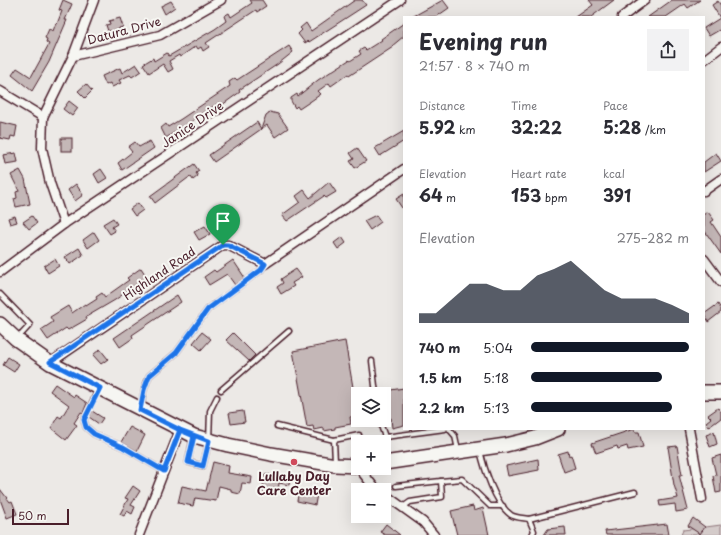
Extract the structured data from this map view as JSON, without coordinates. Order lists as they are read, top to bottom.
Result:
{
  "streets": {
    "street": ["Datura Drive", "Janice Drive", "Highland Road"]
  },
  "places": ["Lullaby Day Care Center"],
  "scale_bar": "50 m",
  "page": {
    "heading": ["Evening run", "21:57 · 8 × 740 m"],
    "stats": [
      ["Distance", "5.92 km"],
      ["Time", "32:22"],
      ["Pace", "5:28 /km"],
      ["Elevation", "64 m"],
      ["Heart rate", "153 bpm"],
      ["kcal", "391"]
    ],
    "chart": ["Elevation", "275–282 m"],
    "list": [
      {
        "name": "740 m",
        "note": "5:04"
      },
      {
        "name": "1.5 km",
        "note": "5:18"
      },
      {
        "name": "2.2 km",
        "note": "5:13"
      }
    ],
    "map_buttons": ["+", "−"],
    "scale": "50 m"
  }
}
